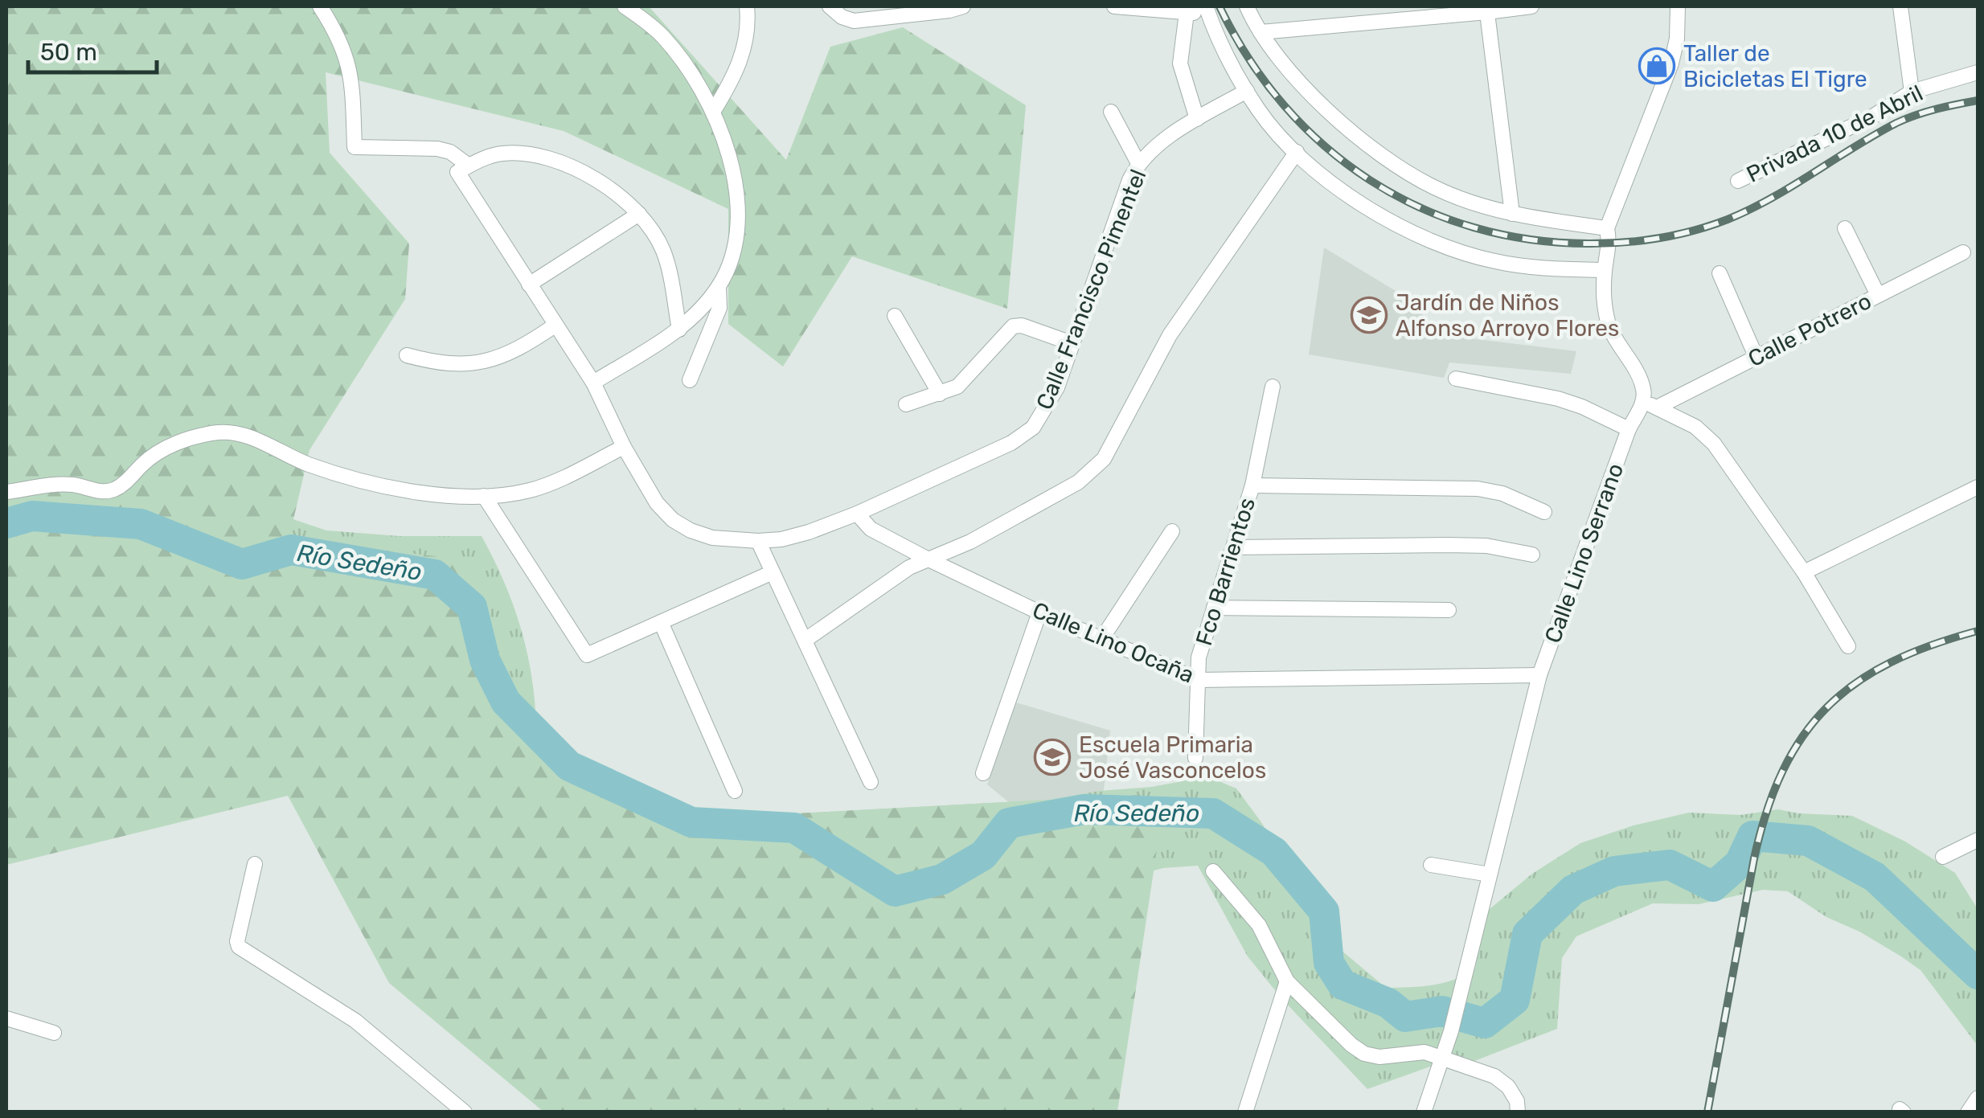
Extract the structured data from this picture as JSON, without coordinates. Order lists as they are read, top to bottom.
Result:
{
  "streets": {
    "street": [
      "Privada 10 de Abril",
      "Calle Francisco Pimentel",
      "Calle Potrero",
      "Calle Lino Serrano",
      "Fco Barrientos",
      "Calle Lino Ocaña"
    ]
  },
  "crossings": [
    ["Calle Francisco Pimentel", "Calle Lino Ocaña"],
    ["Calle Potrero", "Calle Lino Serrano"],
    ["Calle Lino Serrano", "Calle Lino Ocaña"],
    ["Fco Barrientos", "Calle Lino Ocaña"]
  ],
  "water": ["Río Sedeño"],
  "places": {
    "shop": ["Taller de Bicicletas El Tigre"],
    "school or university": ["Jardín de Niños Alfonso Arroyo Flores", "Escuela Primaria José Vasconcelos"]
  },
  "scale_bar": "50 m"
}
